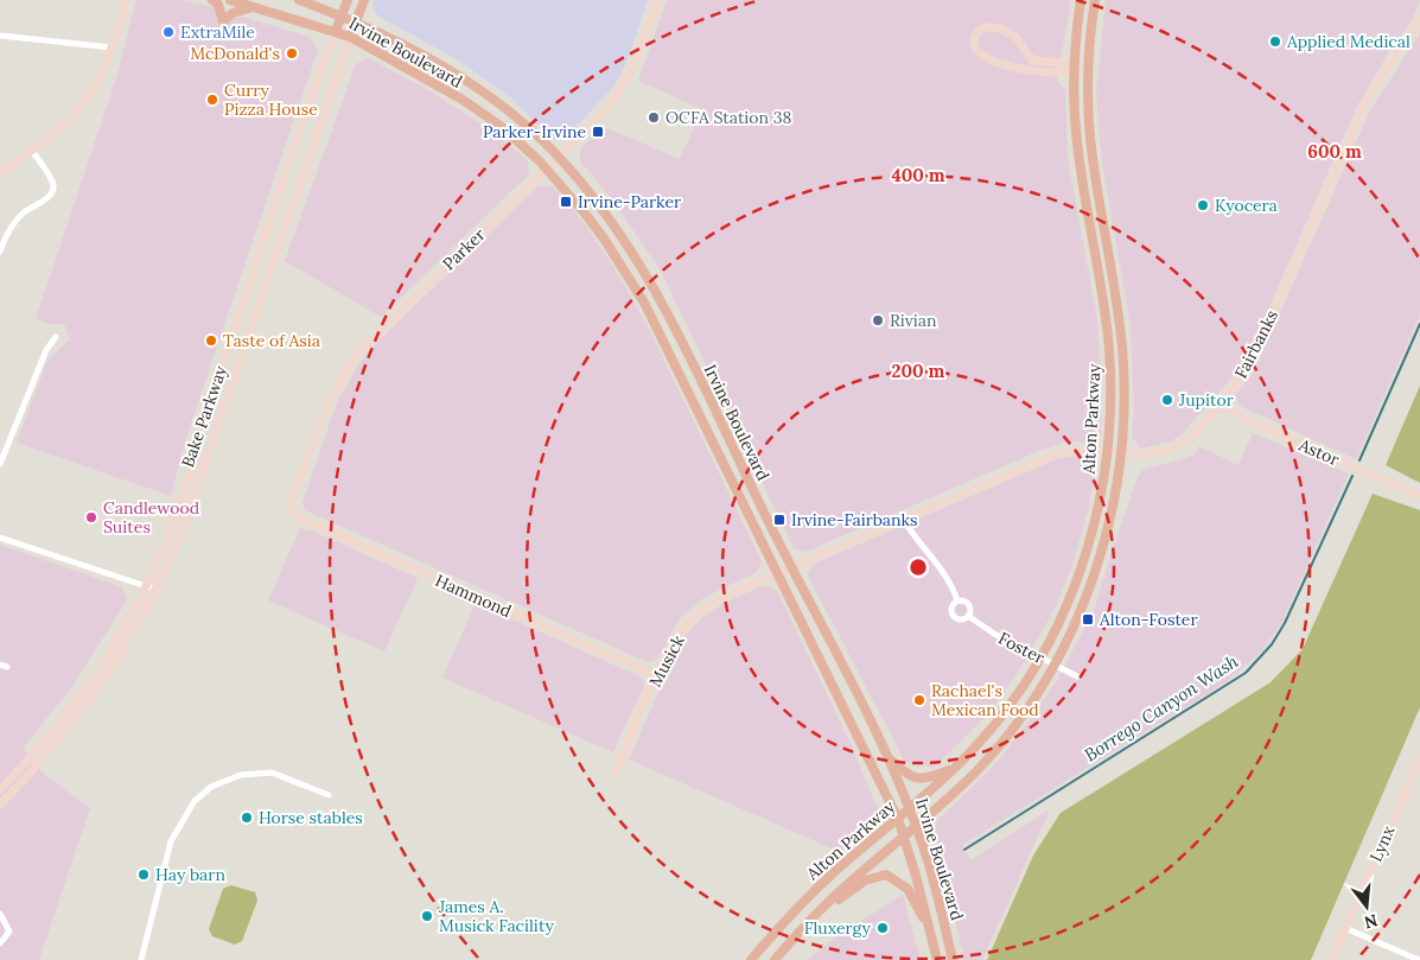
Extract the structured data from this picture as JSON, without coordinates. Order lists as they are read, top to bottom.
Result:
{
  "streets": {
    "main road": ["Irvine Boulevard", "Bake Parkway", "Alton Parkway"],
    "street": [
      "Parker",
      "Fairbanks",
      "Astor",
      "Hammond",
      "Foster",
      "Musick",
      "Lynx"
    ]
  },
  "crossings": [
    ["Irvine Boulevard", "Parker"],
    ["Irvine Boulevard", "Fairbanks"],
    ["Irvine Boulevard", "Bake Parkway"],
    ["Irvine Boulevard", "Alton Parkway"],
    ["Irvine Boulevard", "Musick"],
    ["Parker", "Hammond"],
    ["Fairbanks", "Alton Parkway"],
    ["Fairbanks", "Astor"],
    ["Fairbanks", "Musick"],
    ["Alton Parkway", "Foster"],
    ["Hammond", "Musick"]
  ],
  "water": ["Borrego Canyon Wash"],
  "places": {
    "other": [
      "ExtraMile",
      "Applied Medical",
      "McDonald's",
      "Curry Pizza House",
      "OCFA Station 38",
      "Kyocera",
      "Rivian",
      "Taste of Asia",
      "Jupitor",
      "Candlewood Suites",
      "Rachael's Mexican Food",
      "Horse stables",
      "Hay barn",
      "James A. Musick Facility",
      "Fluxergy"
    ],
    "transit": [
      "Parker-Irvine",
      "Irvine-Parker",
      "Irvine-Fairbanks",
      "Alton-Foster"
    ]
  },
  "north": "bottom",
  "rings": ["600 m", "400 m", "200 m"]
}
